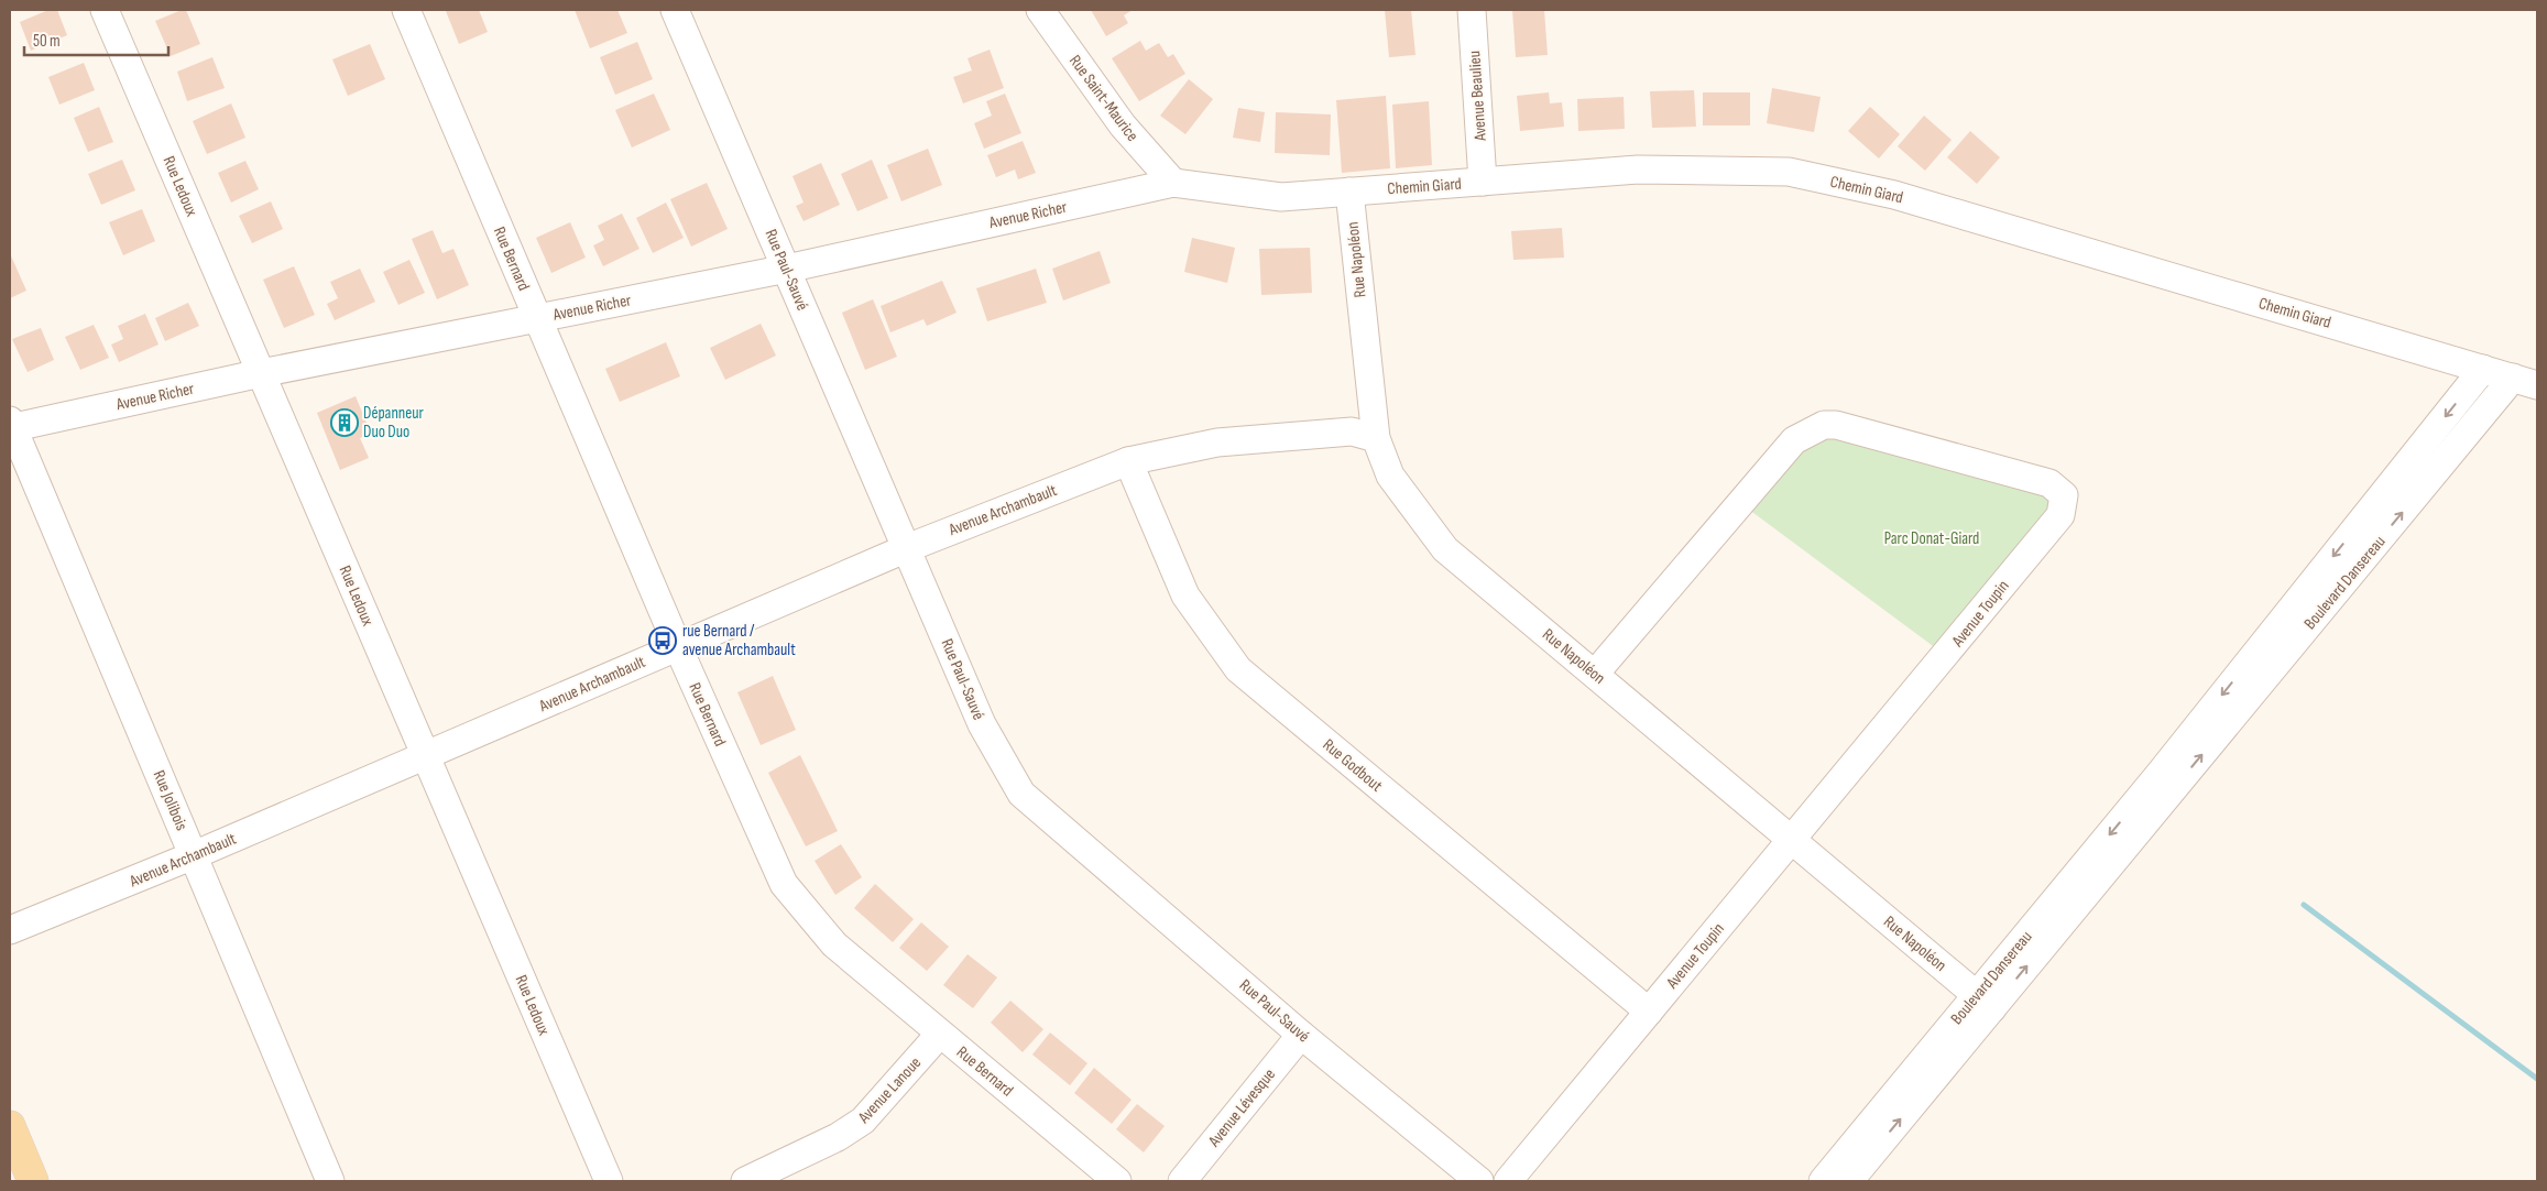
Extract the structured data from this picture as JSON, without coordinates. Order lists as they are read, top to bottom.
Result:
{
  "streets": {
    "street": [
      "Avenue Beaulieu",
      "Rue Saint-Maurice",
      "Rue Ledoux",
      "Chemin Giard",
      "Avenue Richer",
      "Rue Bernard",
      "Rue Napoléon",
      "Rue Paul-Sauvé",
      "Avenue Archambault",
      "Boulevard Dansereau",
      "Avenue Toupin",
      "Rue Godbout",
      "Rue Jolibois",
      "Avenue Lanoue",
      "Avenue Lévesque"
    ]
  },
  "crossings": [
    ["Avenue Beaulieu", "Chemin Giard"],
    ["Rue Saint-Maurice", "Chemin Giard"],
    ["Rue Saint-Maurice", "Avenue Richer"],
    ["Rue Ledoux", "Avenue Richer"],
    ["Rue Ledoux", "Avenue Archambault"],
    ["Chemin Giard", "Avenue Richer"],
    ["Chemin Giard", "Rue Napoléon"],
    ["Chemin Giard", "Boulevard Dansereau"],
    ["Avenue Richer", "Rue Bernard"],
    ["Avenue Richer", "Rue Paul-Sauvé"],
    ["Avenue Richer", "Rue Jolibois"],
    ["Rue Bernard", "Avenue Archambault"],
    ["Rue Bernard", "Avenue Lanoue"],
    ["Rue Napoléon", "Avenue Archambault"],
    ["Rue Napoléon", "Boulevard Dansereau"],
    ["Rue Napoléon", "Avenue Toupin"],
    ["Rue Paul-Sauvé", "Avenue Archambault"],
    ["Rue Paul-Sauvé", "Avenue Lévesque"],
    ["Avenue Archambault", "Rue Godbout"],
    ["Avenue Archambault", "Rue Jolibois"],
    ["Avenue Toupin", "Rue Godbout"]
  ],
  "parks": ["Parc Donat-Giard"],
  "places": {
    "building": ["Dépanneur Duo Duo"],
    "bus stop": ["rue Bernard / avenue Archambault"]
  },
  "scale_bar": "50 m"
}
